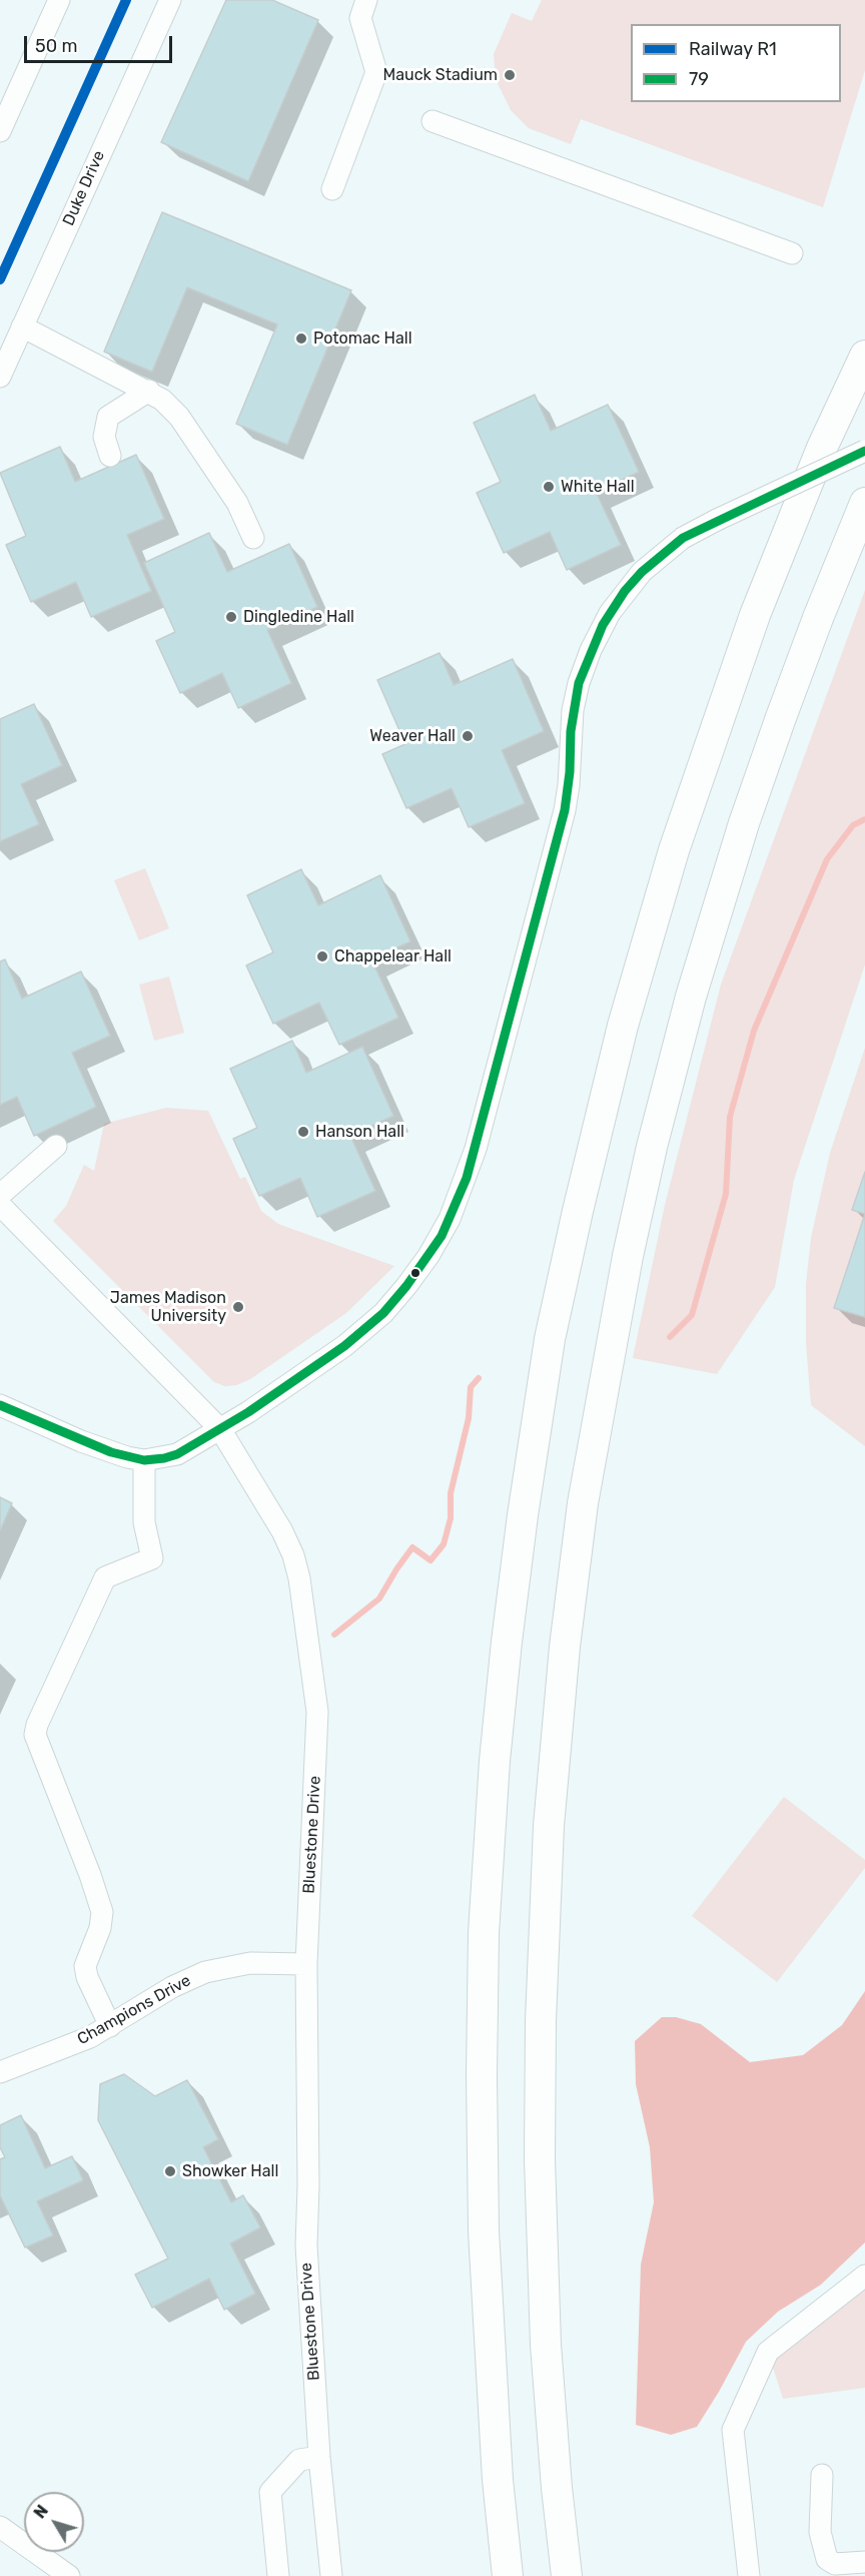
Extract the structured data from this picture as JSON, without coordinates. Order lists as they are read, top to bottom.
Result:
{
  "streets": {
    "street": ["Duke Drive", "Bluestone Drive", "Champions Drive"]
  },
  "crossings": [
    ["Bluestone Drive", "Champions Drive"]
  ],
  "places": [
    "Mauck Stadium",
    "Potomac Hall",
    "White Hall",
    "Dingledine Hall",
    "Weaver Hall",
    "Chappelear Hall",
    "Hanson Hall",
    "James Madison University",
    "Showker Hall"
  ],
  "lines": ["rail line R1", "transit line 79"],
  "legend": ["Railway R1", "79"],
  "scale_bar": "50 m",
  "north": "top left"
}
